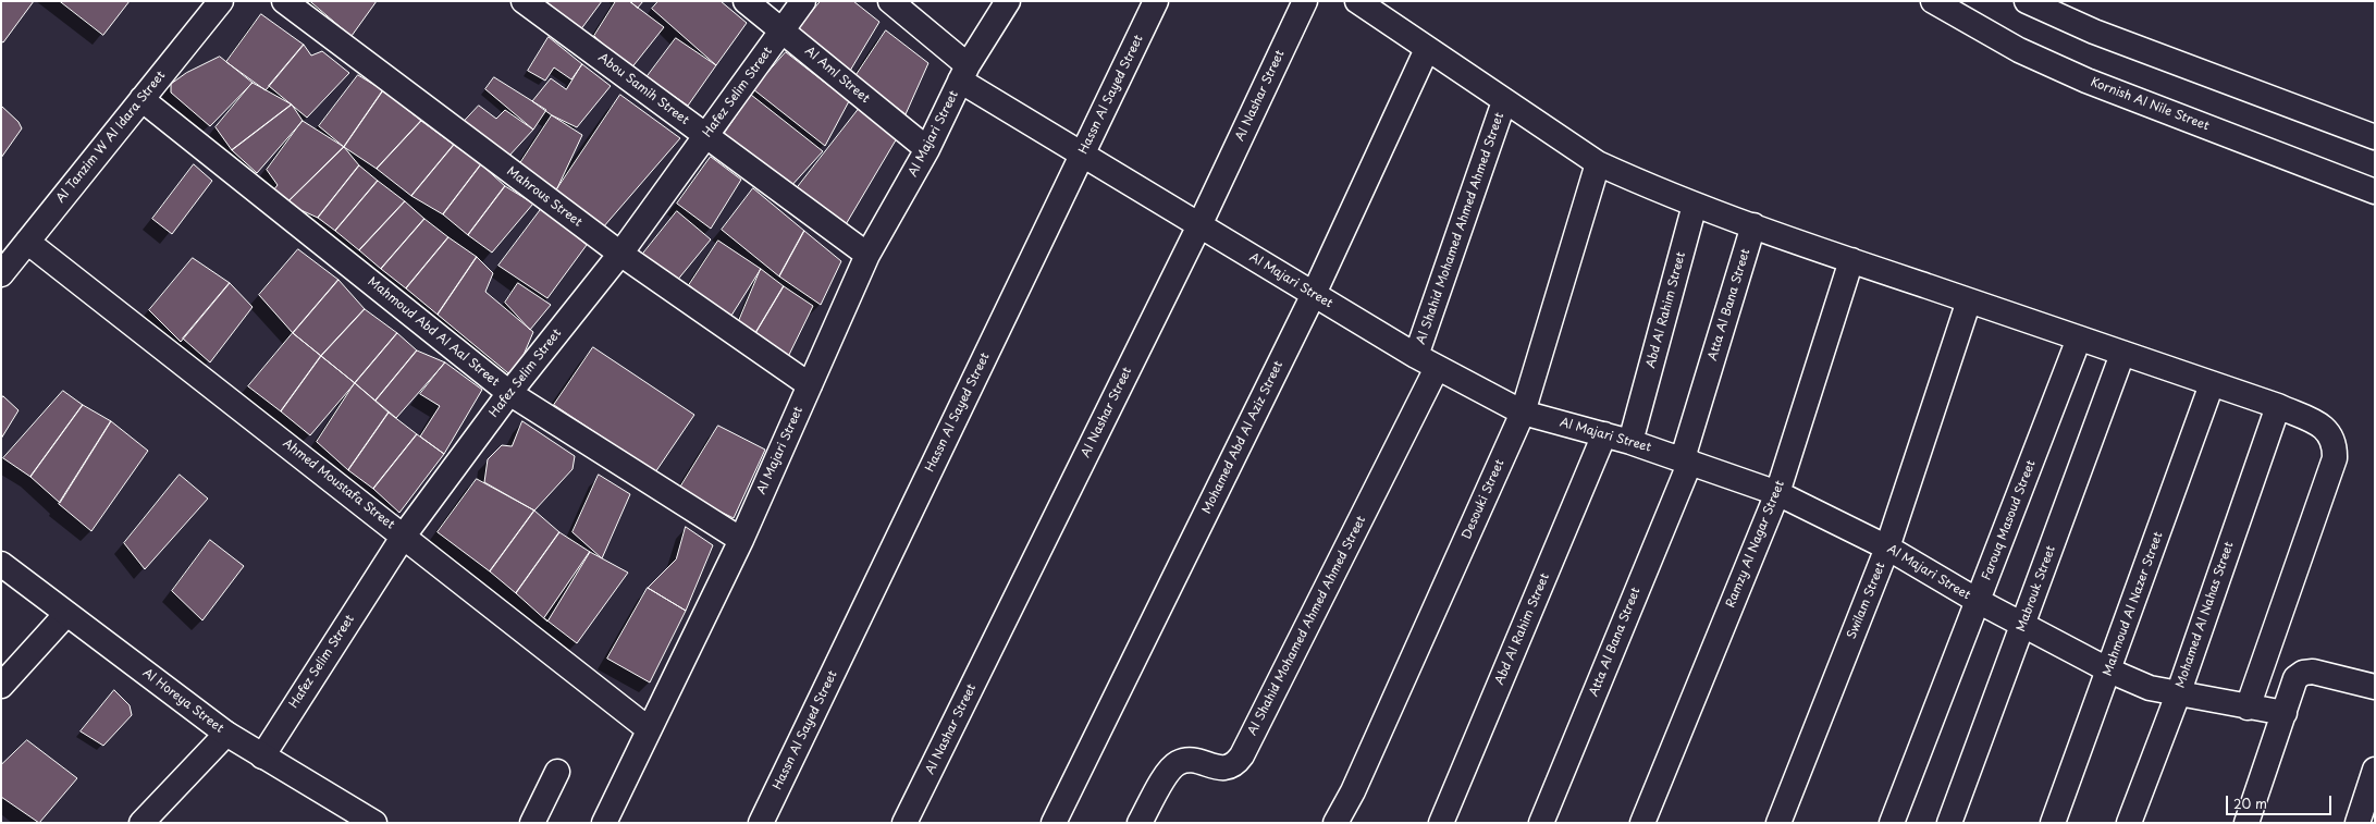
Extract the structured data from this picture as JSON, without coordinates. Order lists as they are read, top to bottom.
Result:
{
  "streets": {
    "street": [
      "Al Aml Street",
      "Abou Samih Street",
      "Hafez Selim Street",
      "Hassn Al Sayed Street",
      "Al Nashar Street",
      "Kornish Al Nile Street",
      "Al Majari Street",
      "Al Tanzim W Al Idara Street",
      "Mahrous Street",
      "Al Shahid Mohamed Ahmed Ahmed Street",
      "Atta Al Bana Street",
      "Abd Al Rahim Street",
      "Mahmoud Abd Al Aal Street",
      "Mohamed Abd Al Aziz Street",
      "Ahmed Moustafa Street",
      "Desouki Street",
      "Farouq Masoud Street",
      "Ramzy Al Nagar Street",
      "Mabrouk Street",
      "Swilam Street",
      "Mahmoud Al Nazer Street",
      "Mohamed Al Nahas Street",
      "Al Horeya Street"
    ]
  },
  "crossings": [
    ["Al Aml Street", "Hafez Selim Street"],
    ["Al Aml Street", "Al Majari Street"],
    ["Abou Samih Street", "Hafez Selim Street"],
    ["Abou Samih Street", "Al Majari Street"],
    ["Hafez Selim Street", "Mahrous Street"],
    ["Hafez Selim Street", "Mahmoud Abd Al Aal Street"],
    ["Hafez Selim Street", "Ahmed Moustafa Street"],
    ["Hafez Selim Street", "Al Horeya Street"],
    ["Hassn Al Sayed Street", "Al Majari Street"],
    ["Al Nashar Street", "Al Majari Street"],
    ["Al Majari Street", "Mahrous Street"],
    ["Al Majari Street", "Al Shahid Mohamed Ahmed Ahmed Street"],
    ["Al Majari Street", "Atta Al Bana Street"],
    ["Al Majari Street", "Abd Al Rahim Street"],
    ["Al Majari Street", "Mahmoud Abd Al Aal Street"],
    ["Al Majari Street", "Mohamed Abd Al Aziz Street"],
    ["Al Majari Street", "Ahmed Moustafa Street"],
    ["Al Majari Street", "Desouki Street"],
    ["Al Majari Street", "Farouq Masoud Street"],
    ["Al Majari Street", "Ramzy Al Nagar Street"],
    ["Al Majari Street", "Mabrouk Street"],
    ["Al Majari Street", "Swilam Street"],
    ["Al Majari Street", "Mahmoud Al Nazer Street"],
    ["Al Majari Street", "Mohamed Al Nahas Street"],
    ["Al Tanzim W Al Idara Street", "Mahmoud Abd Al Aal Street"],
    ["Al Tanzim W Al Idara Street", "Ahmed Moustafa Street"]
  ],
  "scale_bar": "20 m"
}
